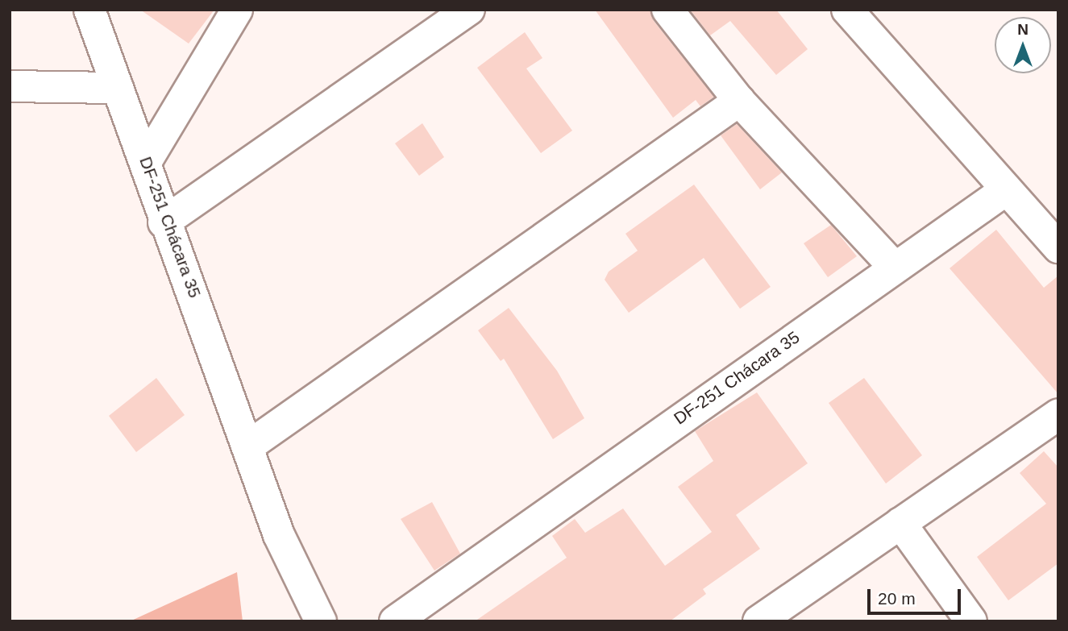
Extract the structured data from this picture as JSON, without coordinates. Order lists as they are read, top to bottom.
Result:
{
  "streets": {
    "street": ["DF-251 Chácara 35"]
  },
  "scale_bar": "20 m",
  "north": "top"
}
